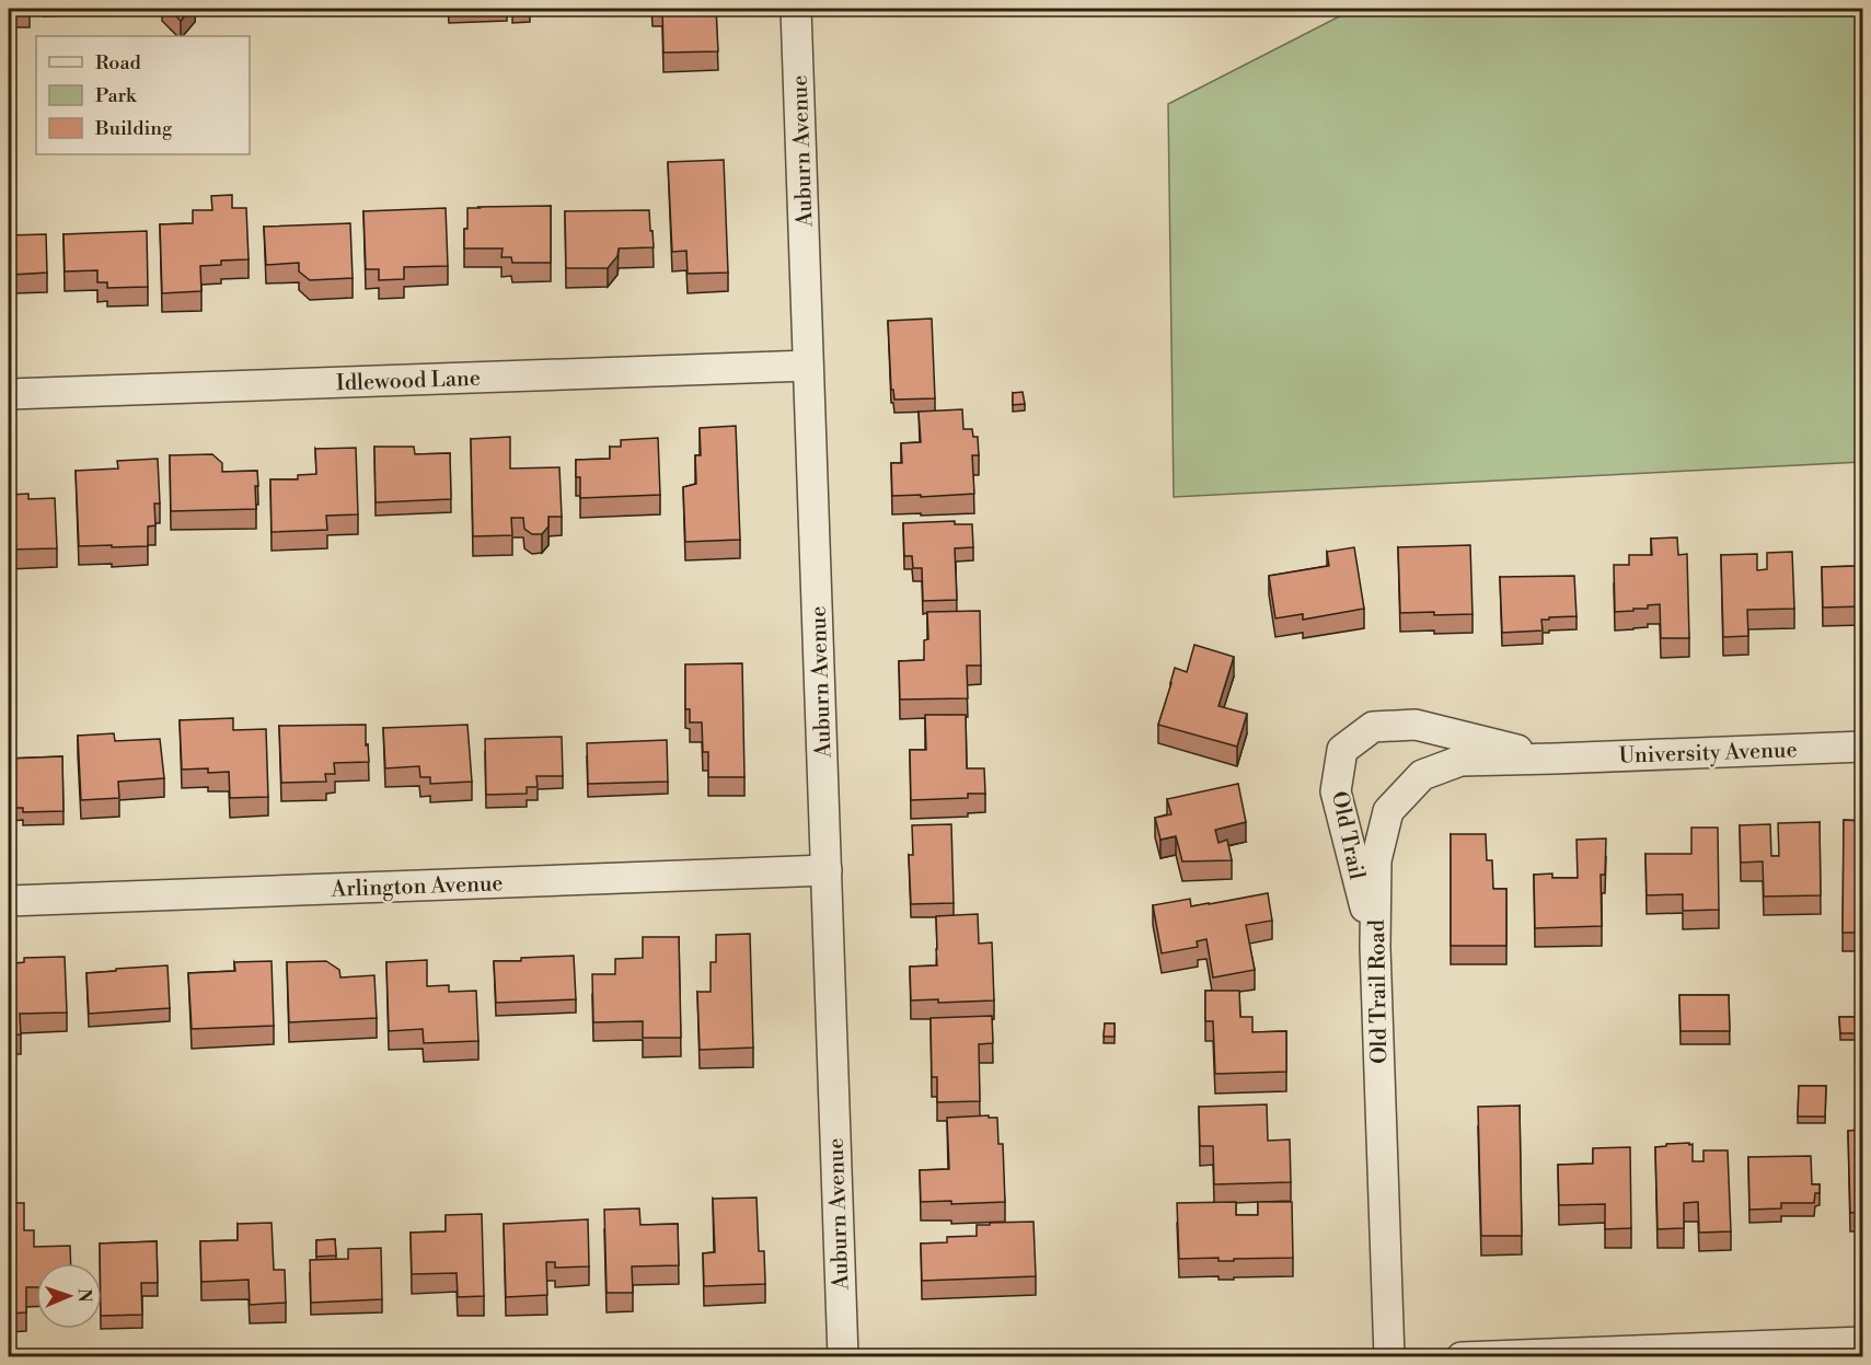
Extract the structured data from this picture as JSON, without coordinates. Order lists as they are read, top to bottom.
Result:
{
  "streets": {
    "street": [
      "Auburn Avenue",
      "Idlewood Lane",
      "University Avenue",
      "Old Trail",
      "Arlington Avenue",
      "Old Trail Road"
    ]
  },
  "crossings": [
    ["Auburn Avenue", "Idlewood Lane"],
    ["Auburn Avenue", "Arlington Avenue"],
    ["University Avenue", "Old Trail"],
    ["University Avenue", "Old Trail Road"],
    ["Old Trail", "Old Trail Road"]
  ],
  "legend": ["Road", "Park", "Building"],
  "north": "right"
}
